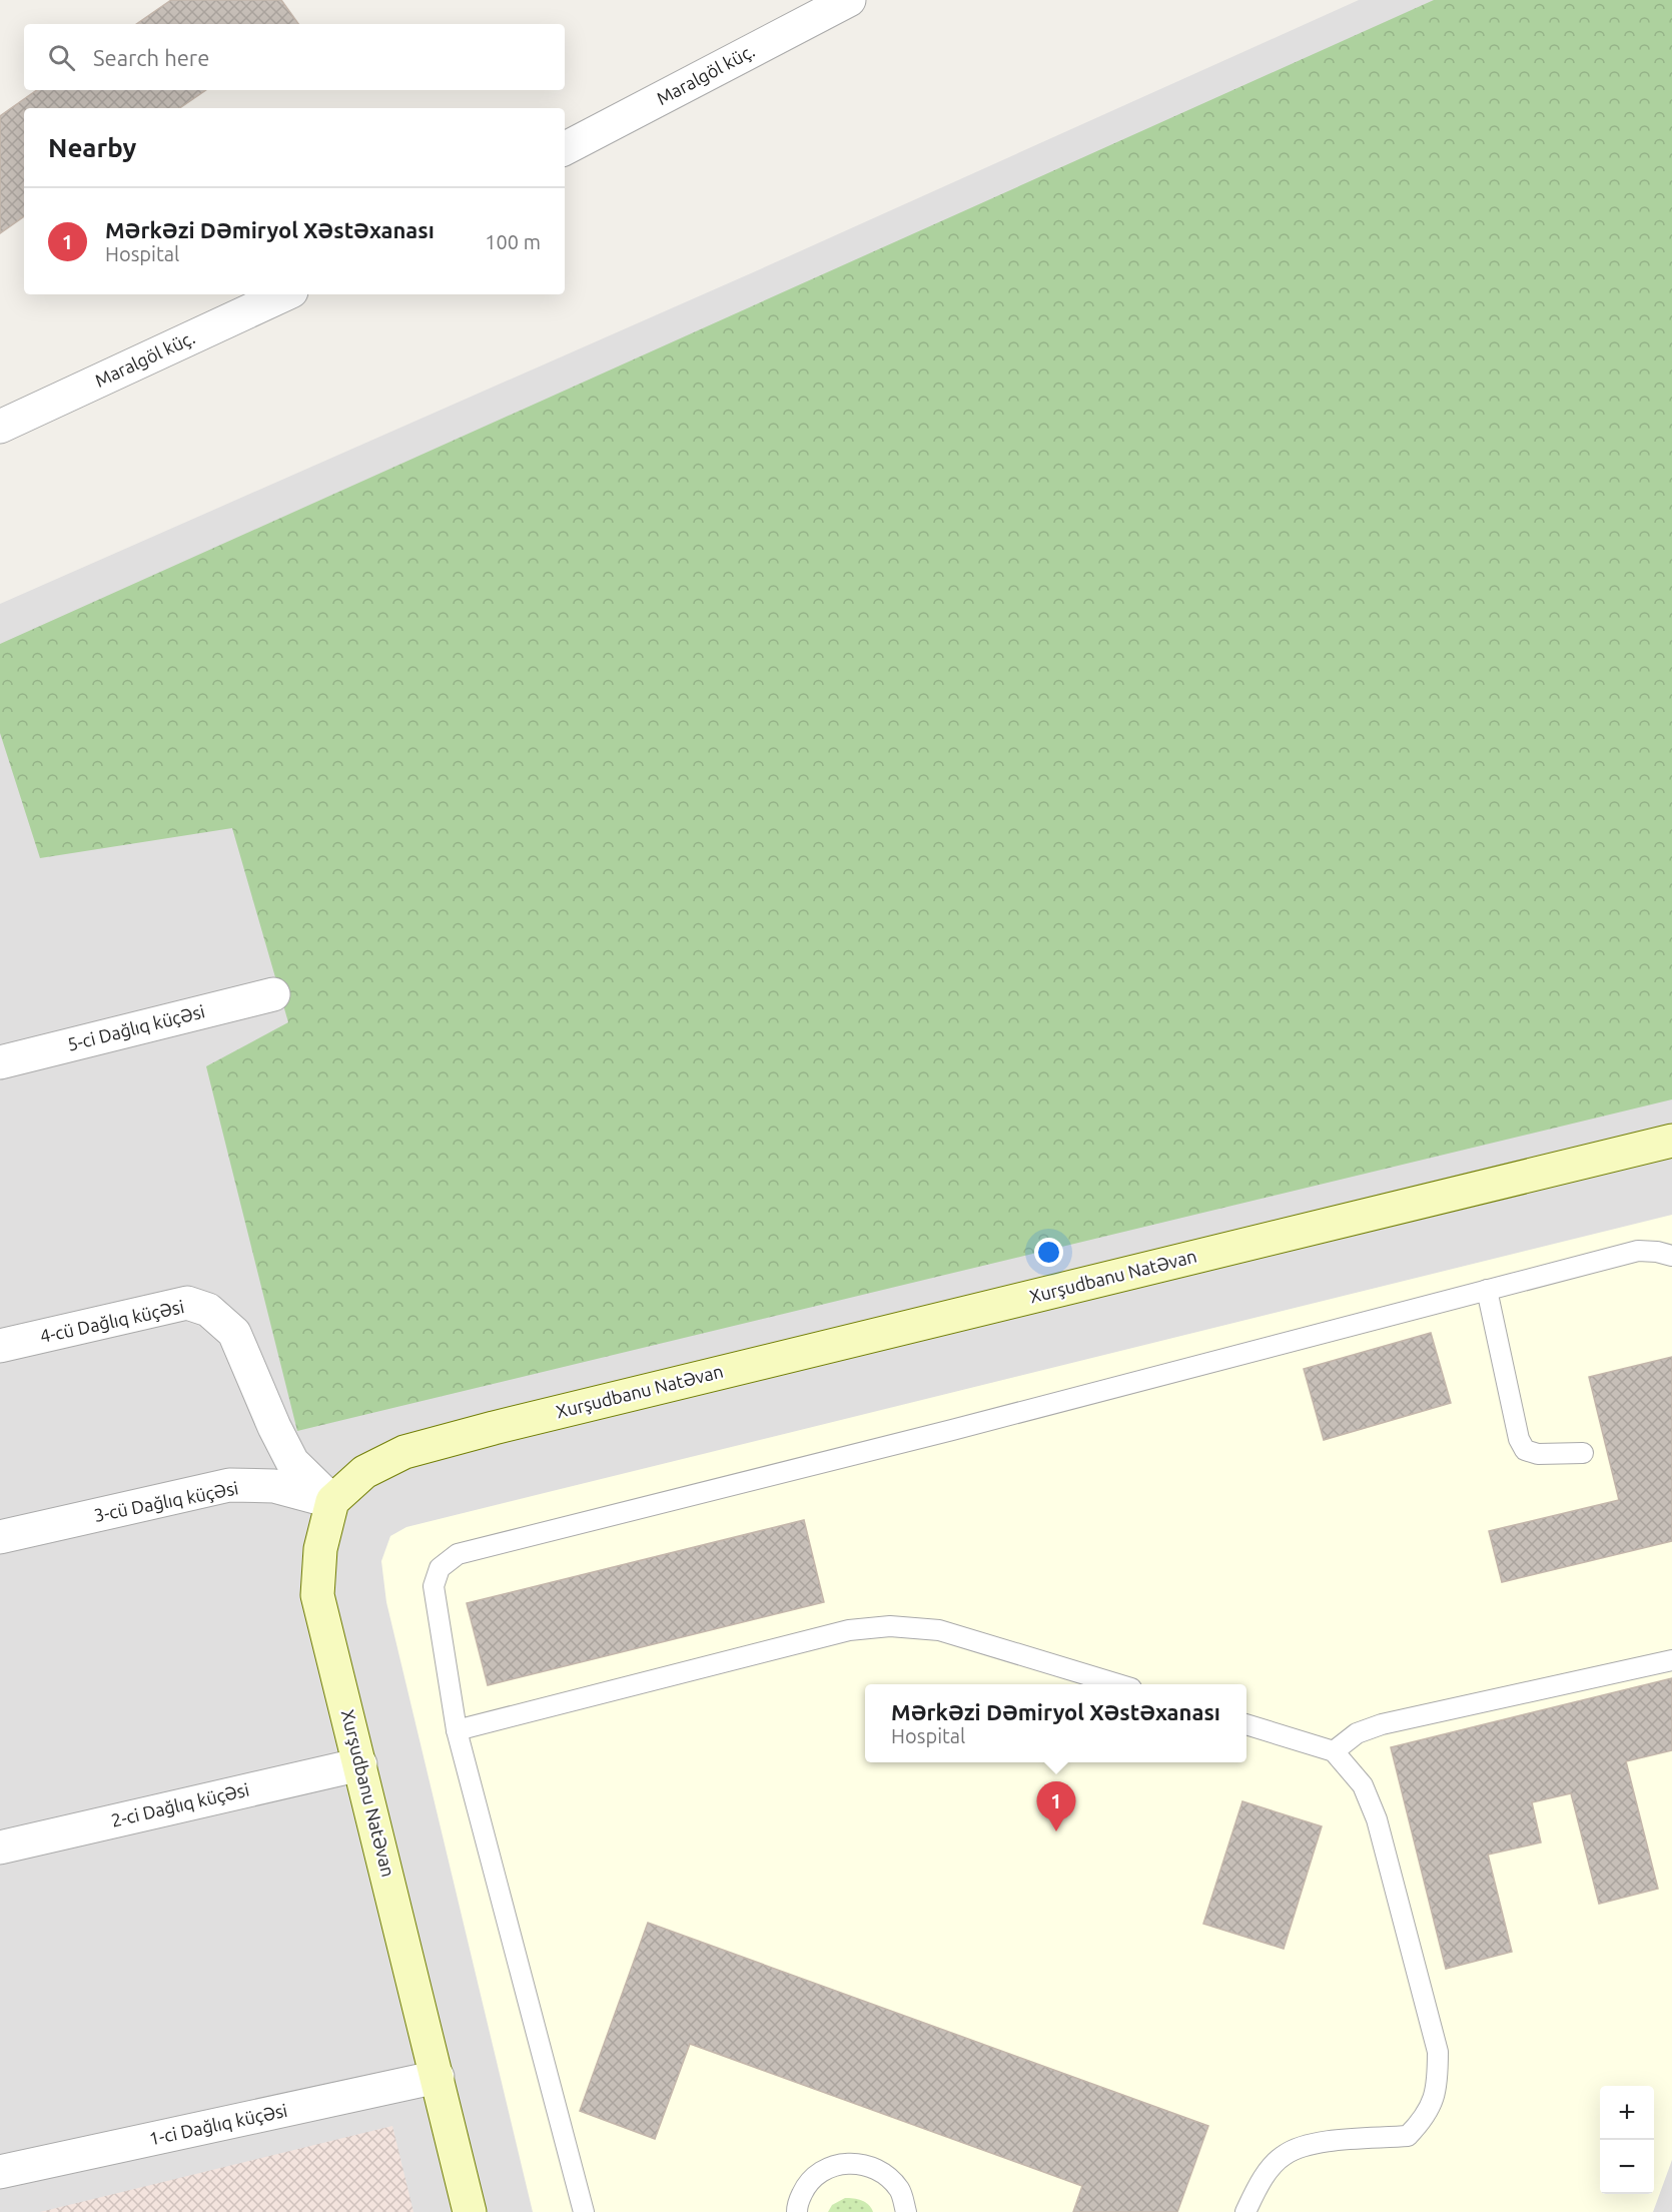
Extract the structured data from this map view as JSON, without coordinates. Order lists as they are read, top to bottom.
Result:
{
  "streets": {
    "main road": ["Xurşudbanu Natəvan"],
    "street": [
      "Maralgöl küç.",
      "5-ci Dağlıq küçəsi",
      "4-cü Dağlıq küçəsi",
      "3-cü Dağlıq küçəsi",
      "2-ci Dağlıq küçəsi",
      "1-ci Dağlıq küçəsi"
    ]
  },
  "crossings": [
    ["Xurşudbanu Natəvan", "4-cü Dağlıq küçəsi"],
    ["Xurşudbanu Natəvan", "3-cü Dağlıq küçəsi"],
    ["Xurşudbanu Natəvan", "2-ci Dağlıq küçəsi"],
    ["Xurşudbanu Natəvan", "1-ci Dağlıq küçəsi"],
    ["4-cü Dağlıq küçəsi", "3-cü Dağlıq küçəsi"]
  ],
  "page": {
    "search": "Search here",
    "heading": "Nearby",
    "list": [
      {
        "mark": "1",
        "name": "Mərkəzi Dəmiryol Xəstəxanası",
        "note": "Hospital",
        "value": "100 m"
      }
    ],
    "popup": ["Mərkəzi Dəmiryol Xəstəxanası", "Hospital"],
    "pins": "1",
    "map_buttons": ["+", "−"]
  }
}
